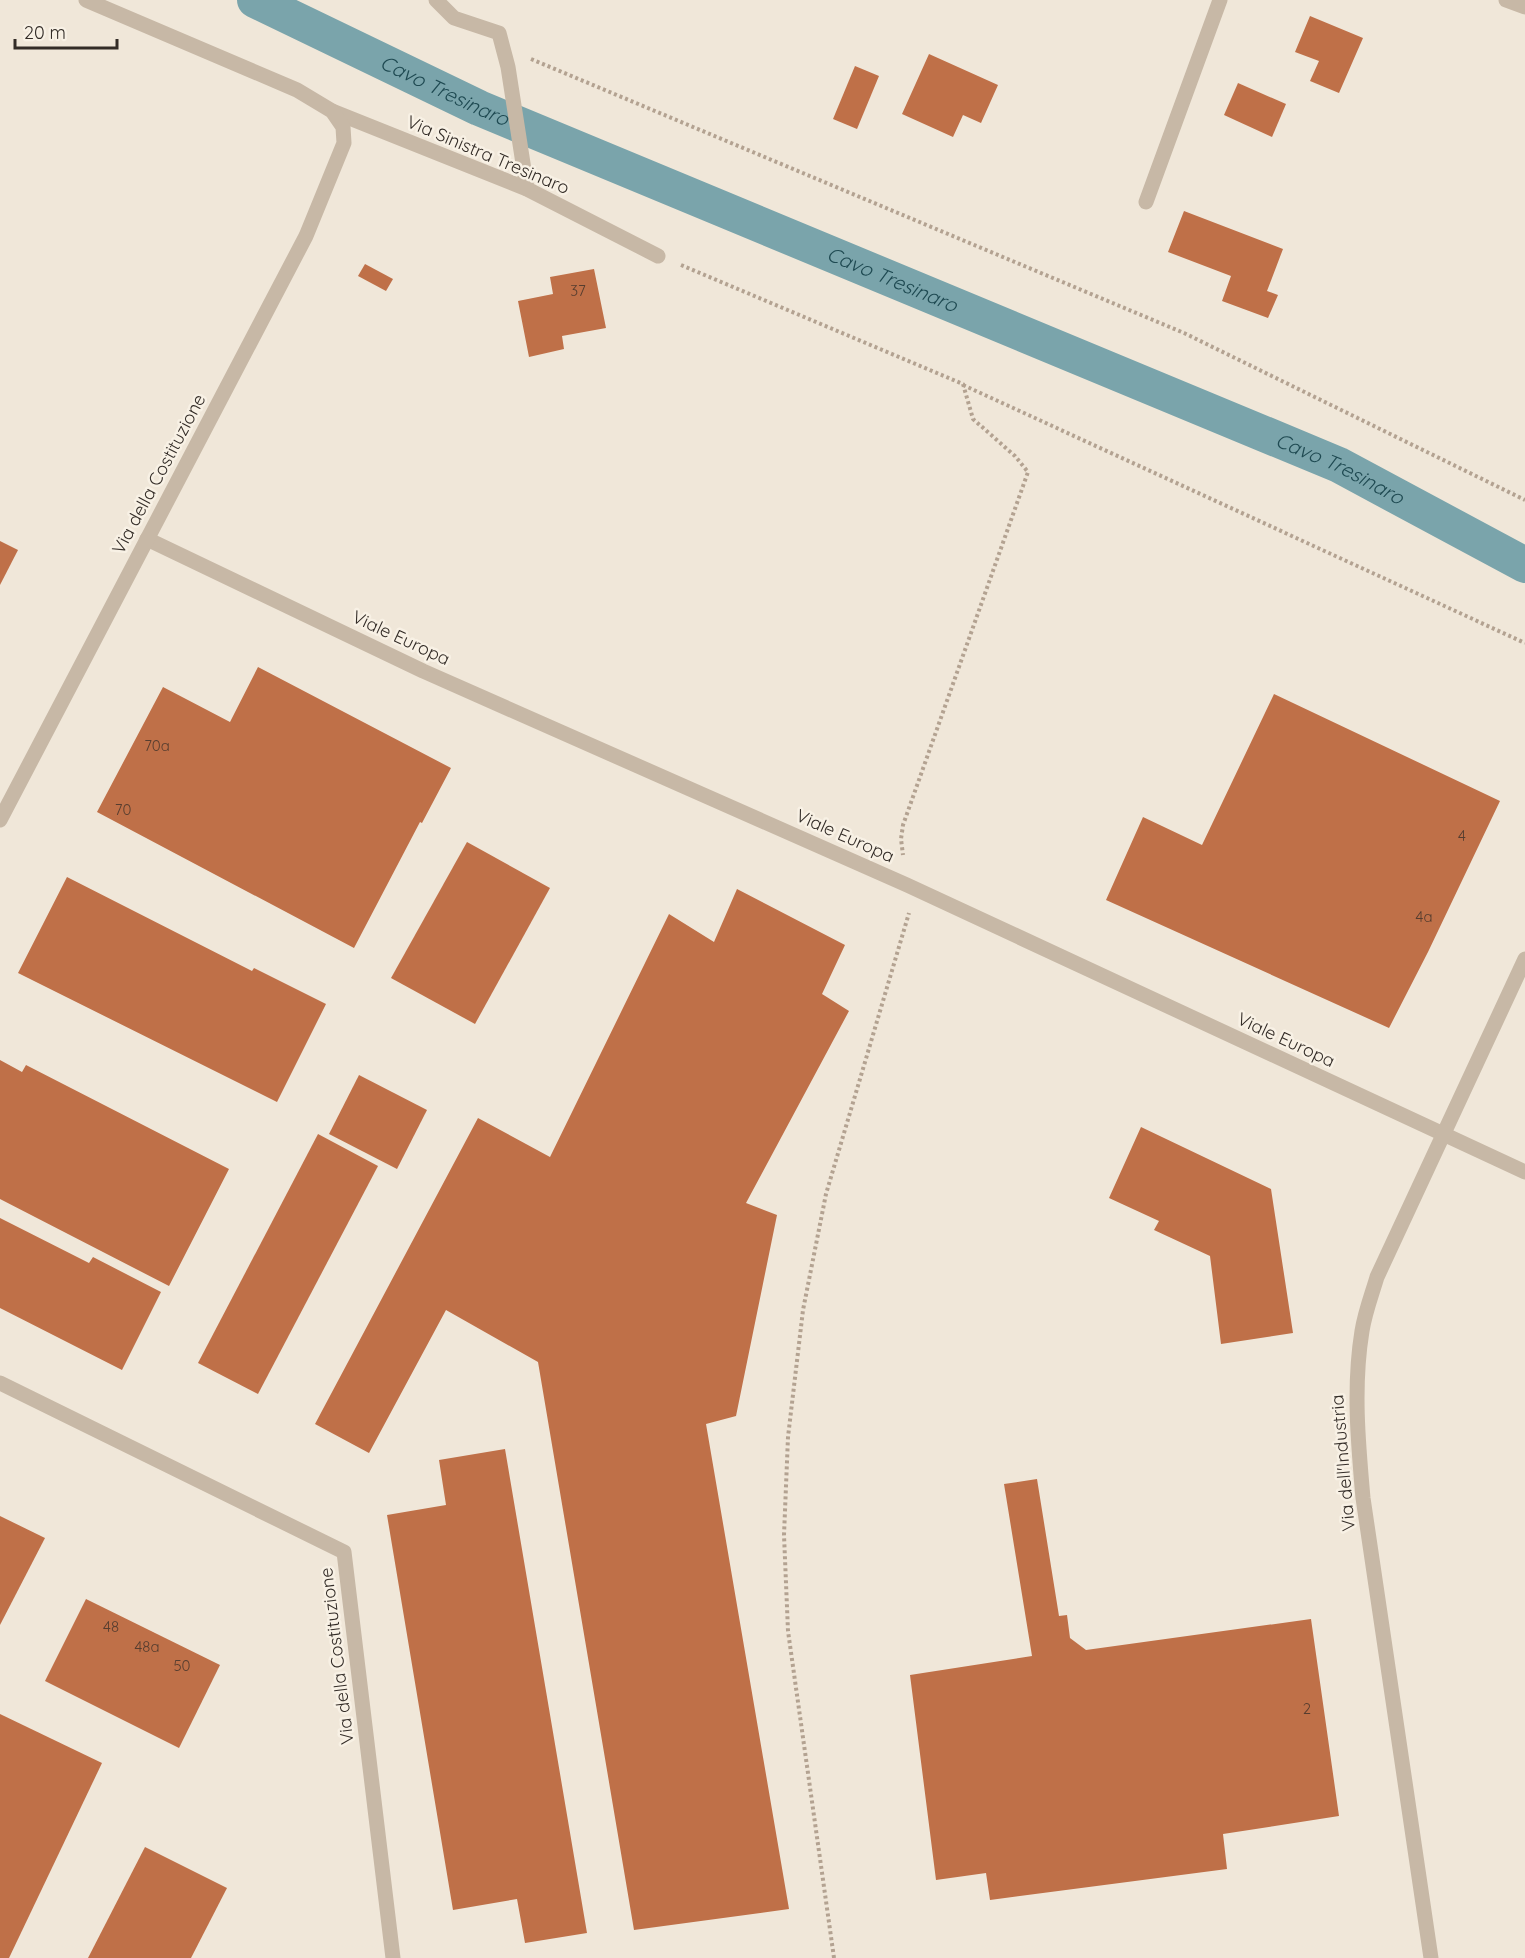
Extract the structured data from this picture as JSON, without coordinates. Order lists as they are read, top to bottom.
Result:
{
  "streets": {
    "street": [
      "Via Sinistra Tresinaro",
      "Via della Costituzione",
      "Viale Europa",
      "Via dell'Industria"
    ]
  },
  "crossings": [
    ["Via Sinistra Tresinaro", "Via della Costituzione"],
    ["Via della Costituzione", "Viale Europa"],
    ["Viale Europa", "Via dell'Industria"]
  ],
  "water": ["Cavo Tresinaro"],
  "house_numbers": [
    "37",
    "70a",
    "70",
    "4",
    "4a",
    "48",
    "48a",
    "50",
    "2"
  ],
  "scale_bar": "20 m"
}
